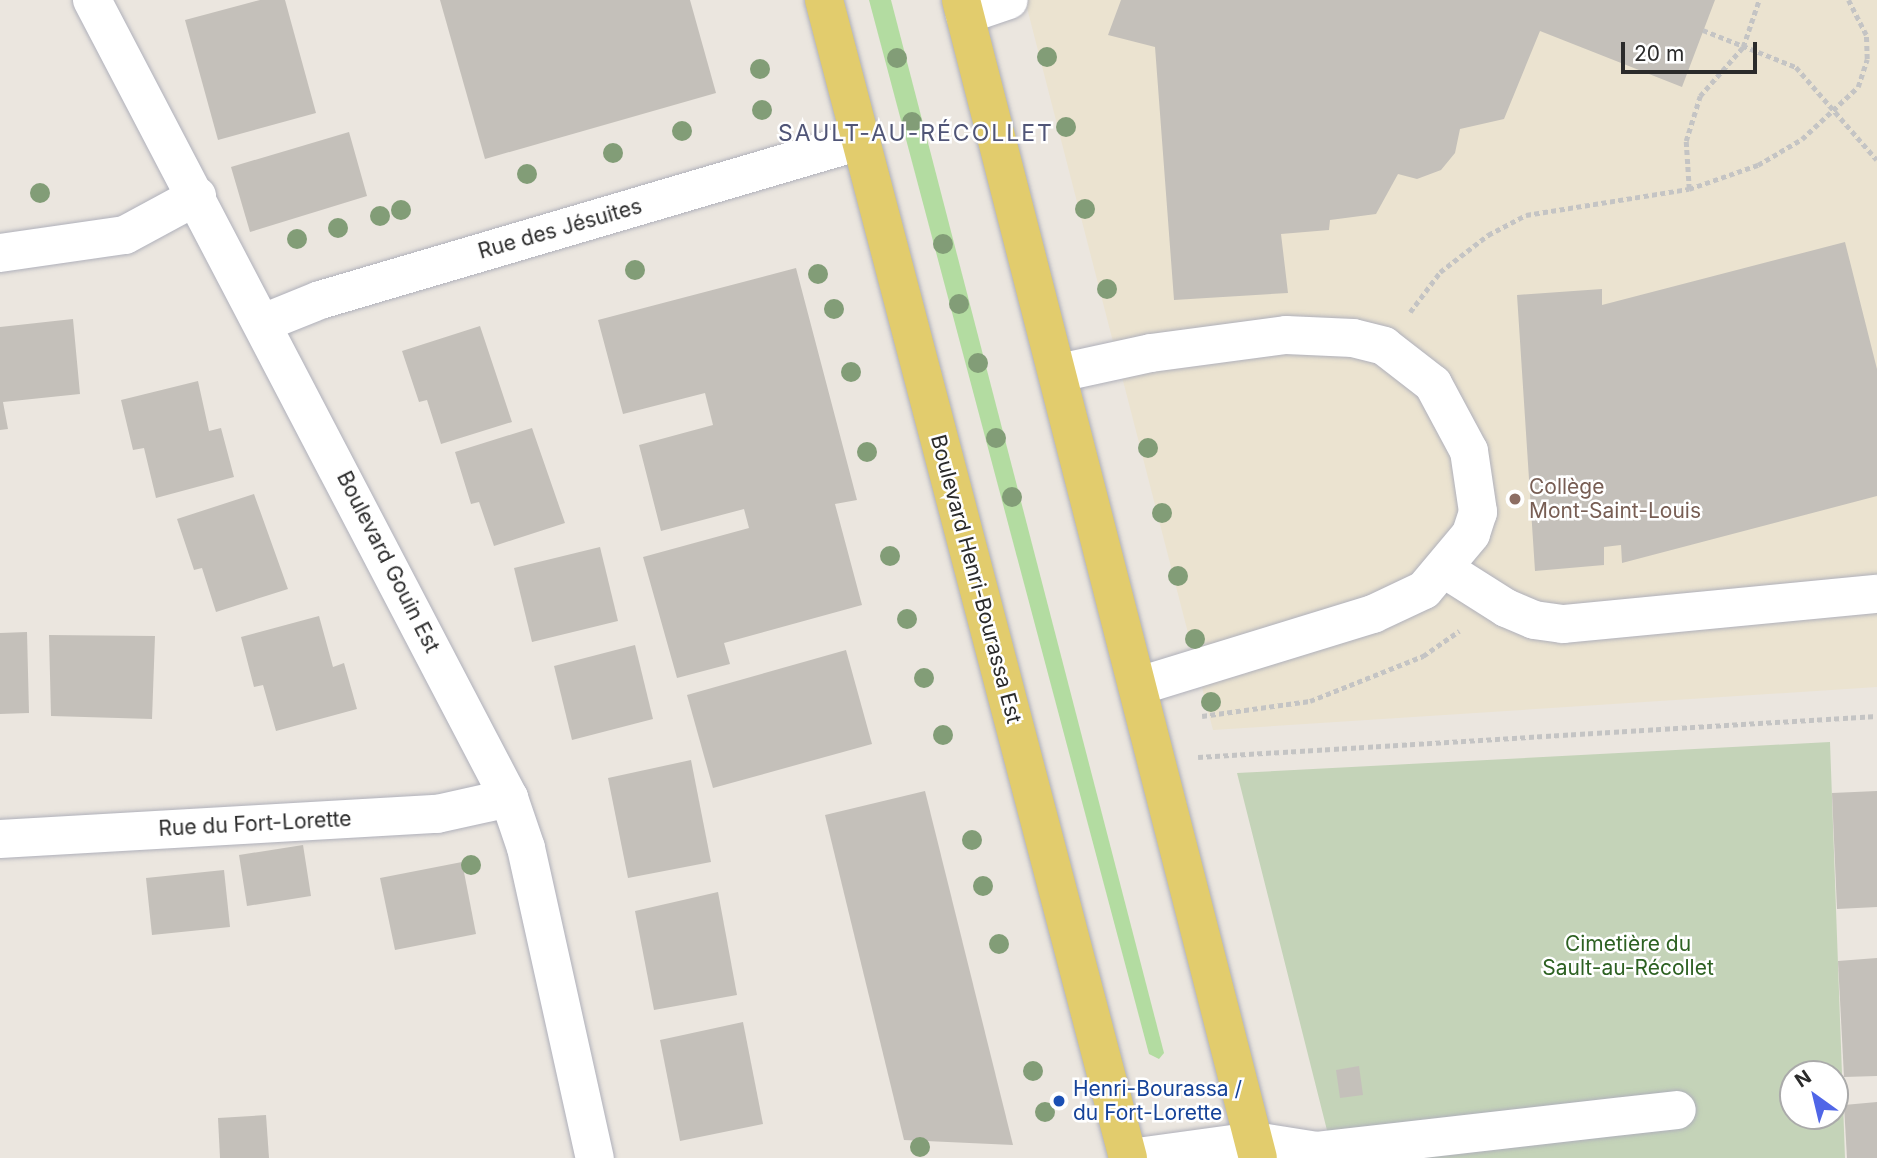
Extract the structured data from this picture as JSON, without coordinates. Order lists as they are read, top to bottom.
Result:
{
  "streets": {
    "main road": ["Boulevard Henri-Bourassa Est"],
    "street": ["Rue des Jésuites", "Boulevard Gouin Est", "Rue du Fort-Lorette"]
  },
  "crossings": [
    ["Rue des Jésuites", "Boulevard Gouin Est"],
    ["Rue des Jésuites", "Boulevard Henri-Bourassa Est"],
    ["Boulevard Gouin Est", "Rue du Fort-Lorette"]
  ],
  "districts": ["SAULT-AU-RÉCOLLET"],
  "parks": ["Cimetière du Sault-au-Récollet"],
  "places": ["Collège Mont-Saint-Louis", "Henri-Bourassa / du Fort-Lorette"],
  "scale_bar": "20 m",
  "north": "top left"
}
